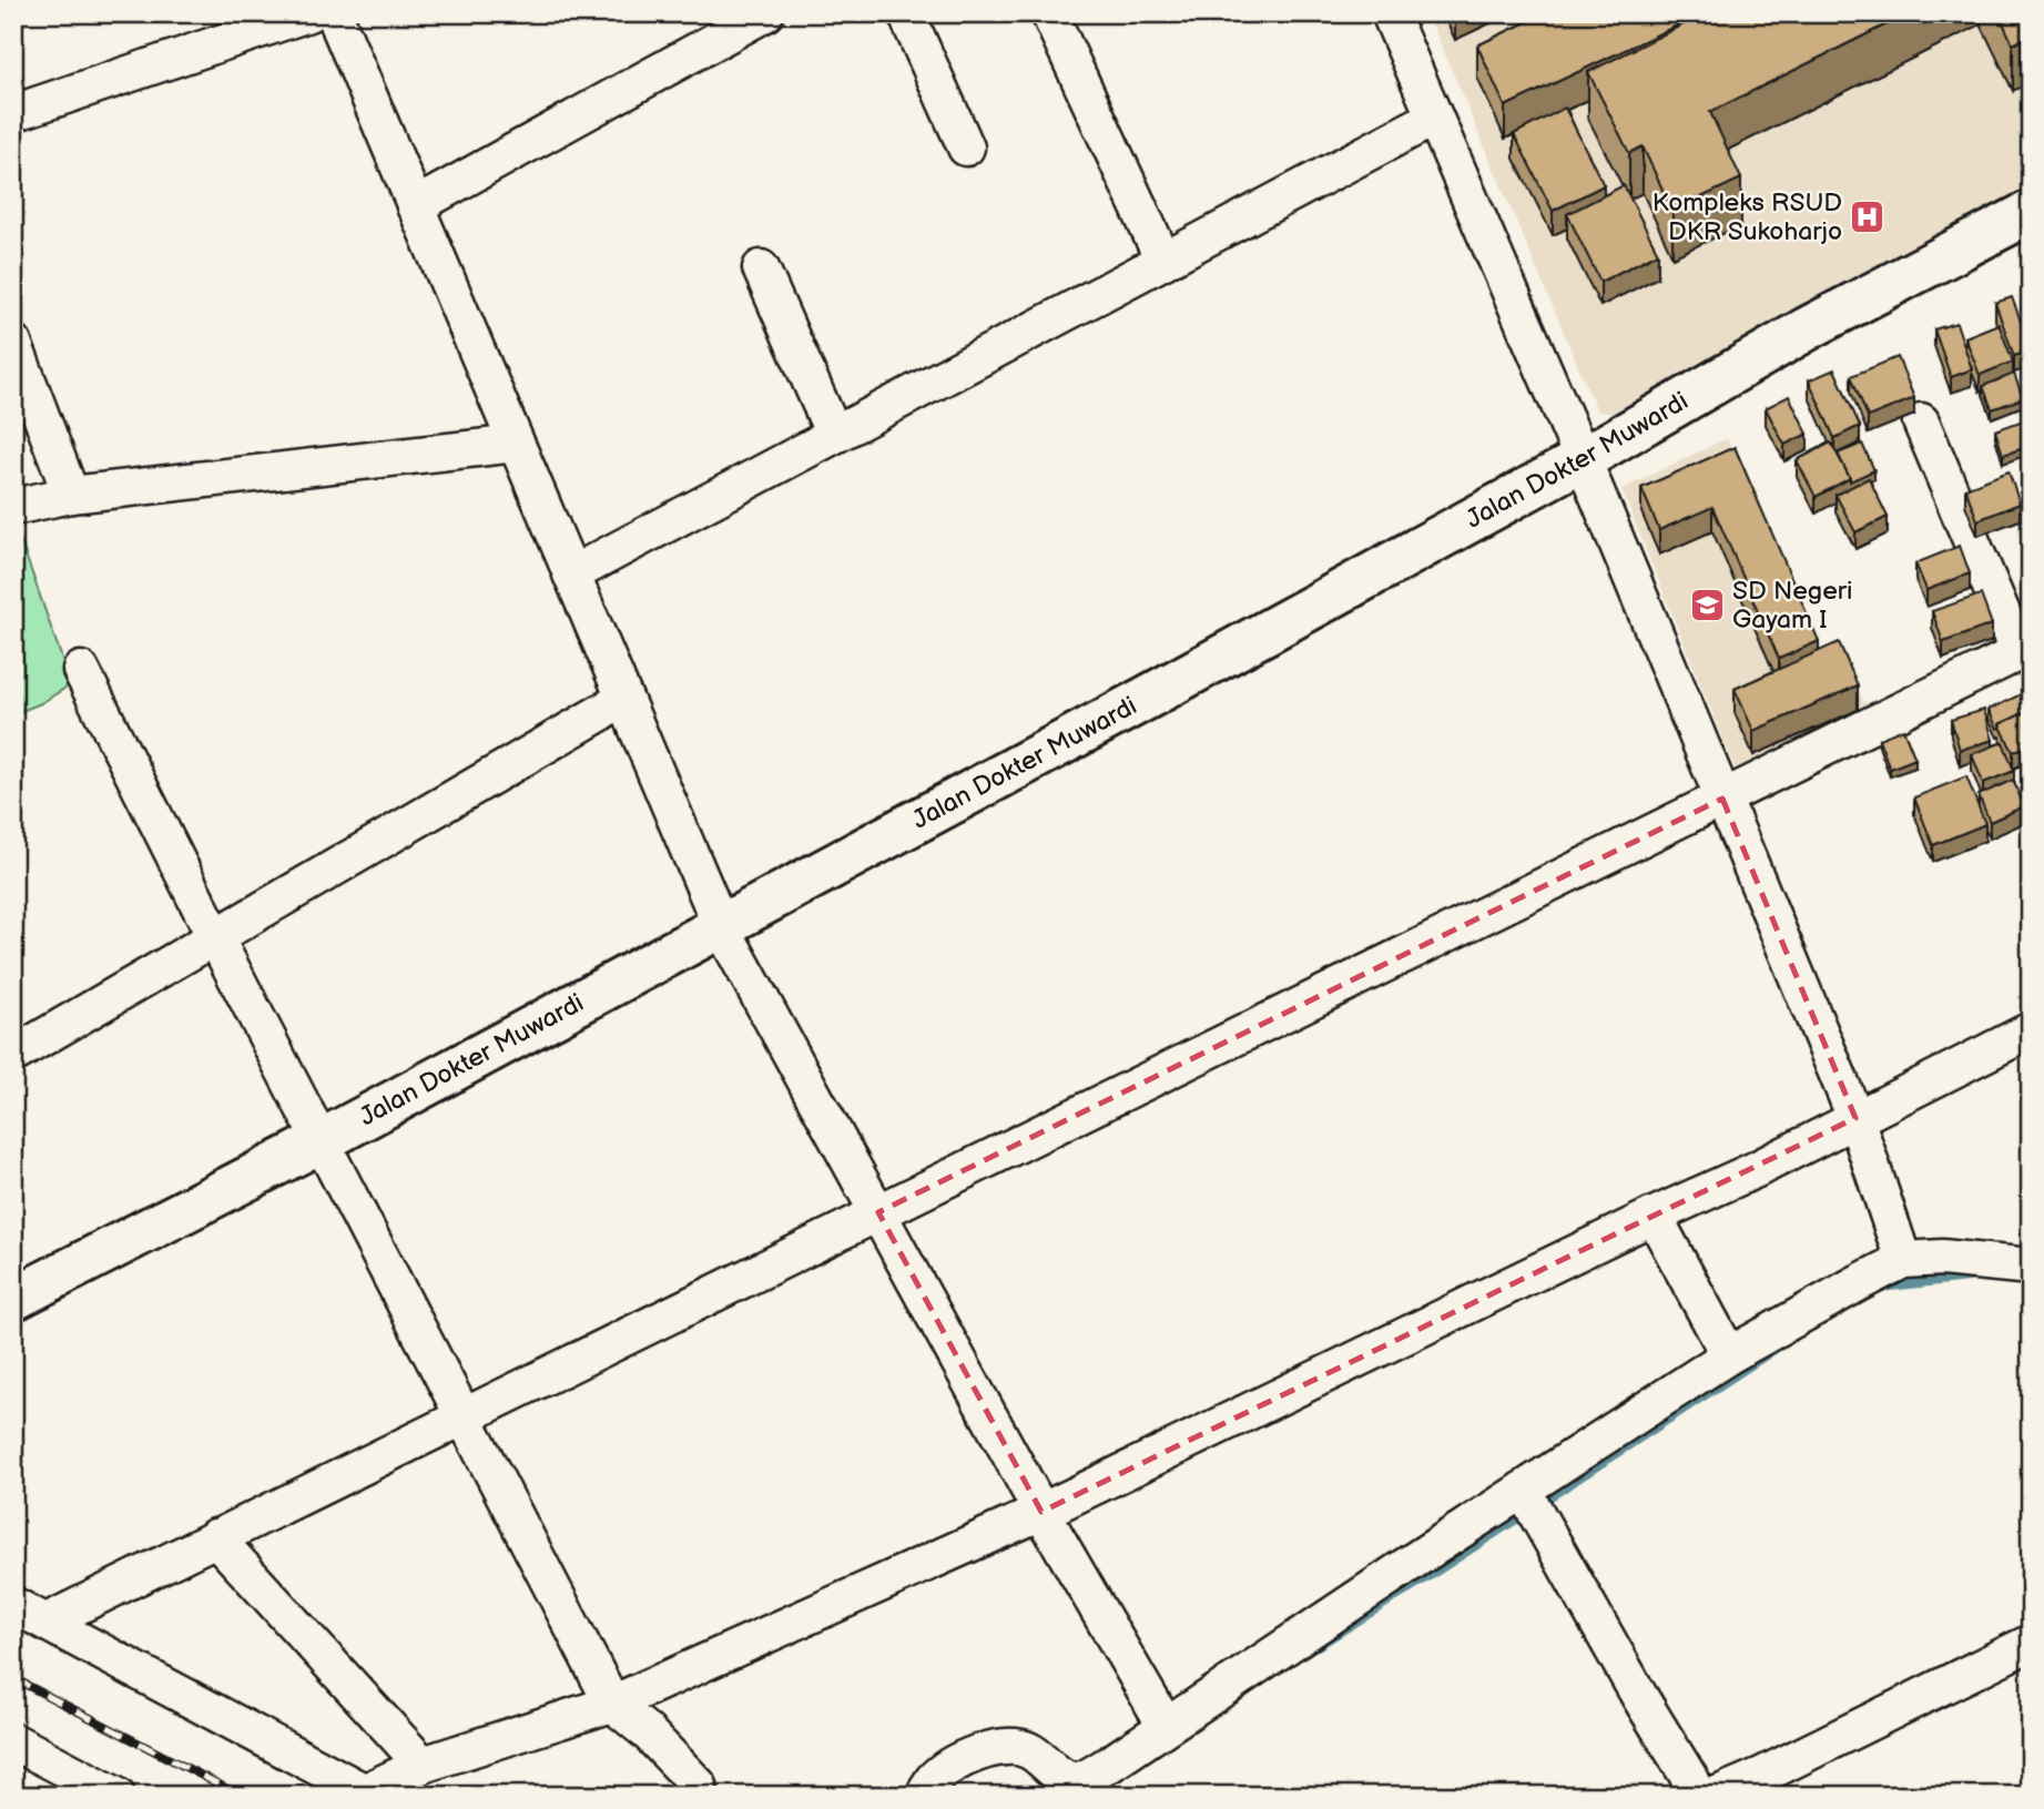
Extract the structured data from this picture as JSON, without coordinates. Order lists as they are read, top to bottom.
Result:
{
  "streets": {
    "main road": ["Jalan Dokter Muwardi"]
  },
  "places": {
    "hospital": ["Kompleks RSUD DKR Sukoharjo"],
    "school or university": ["SD Negeri Gayam I"]
  }
}
